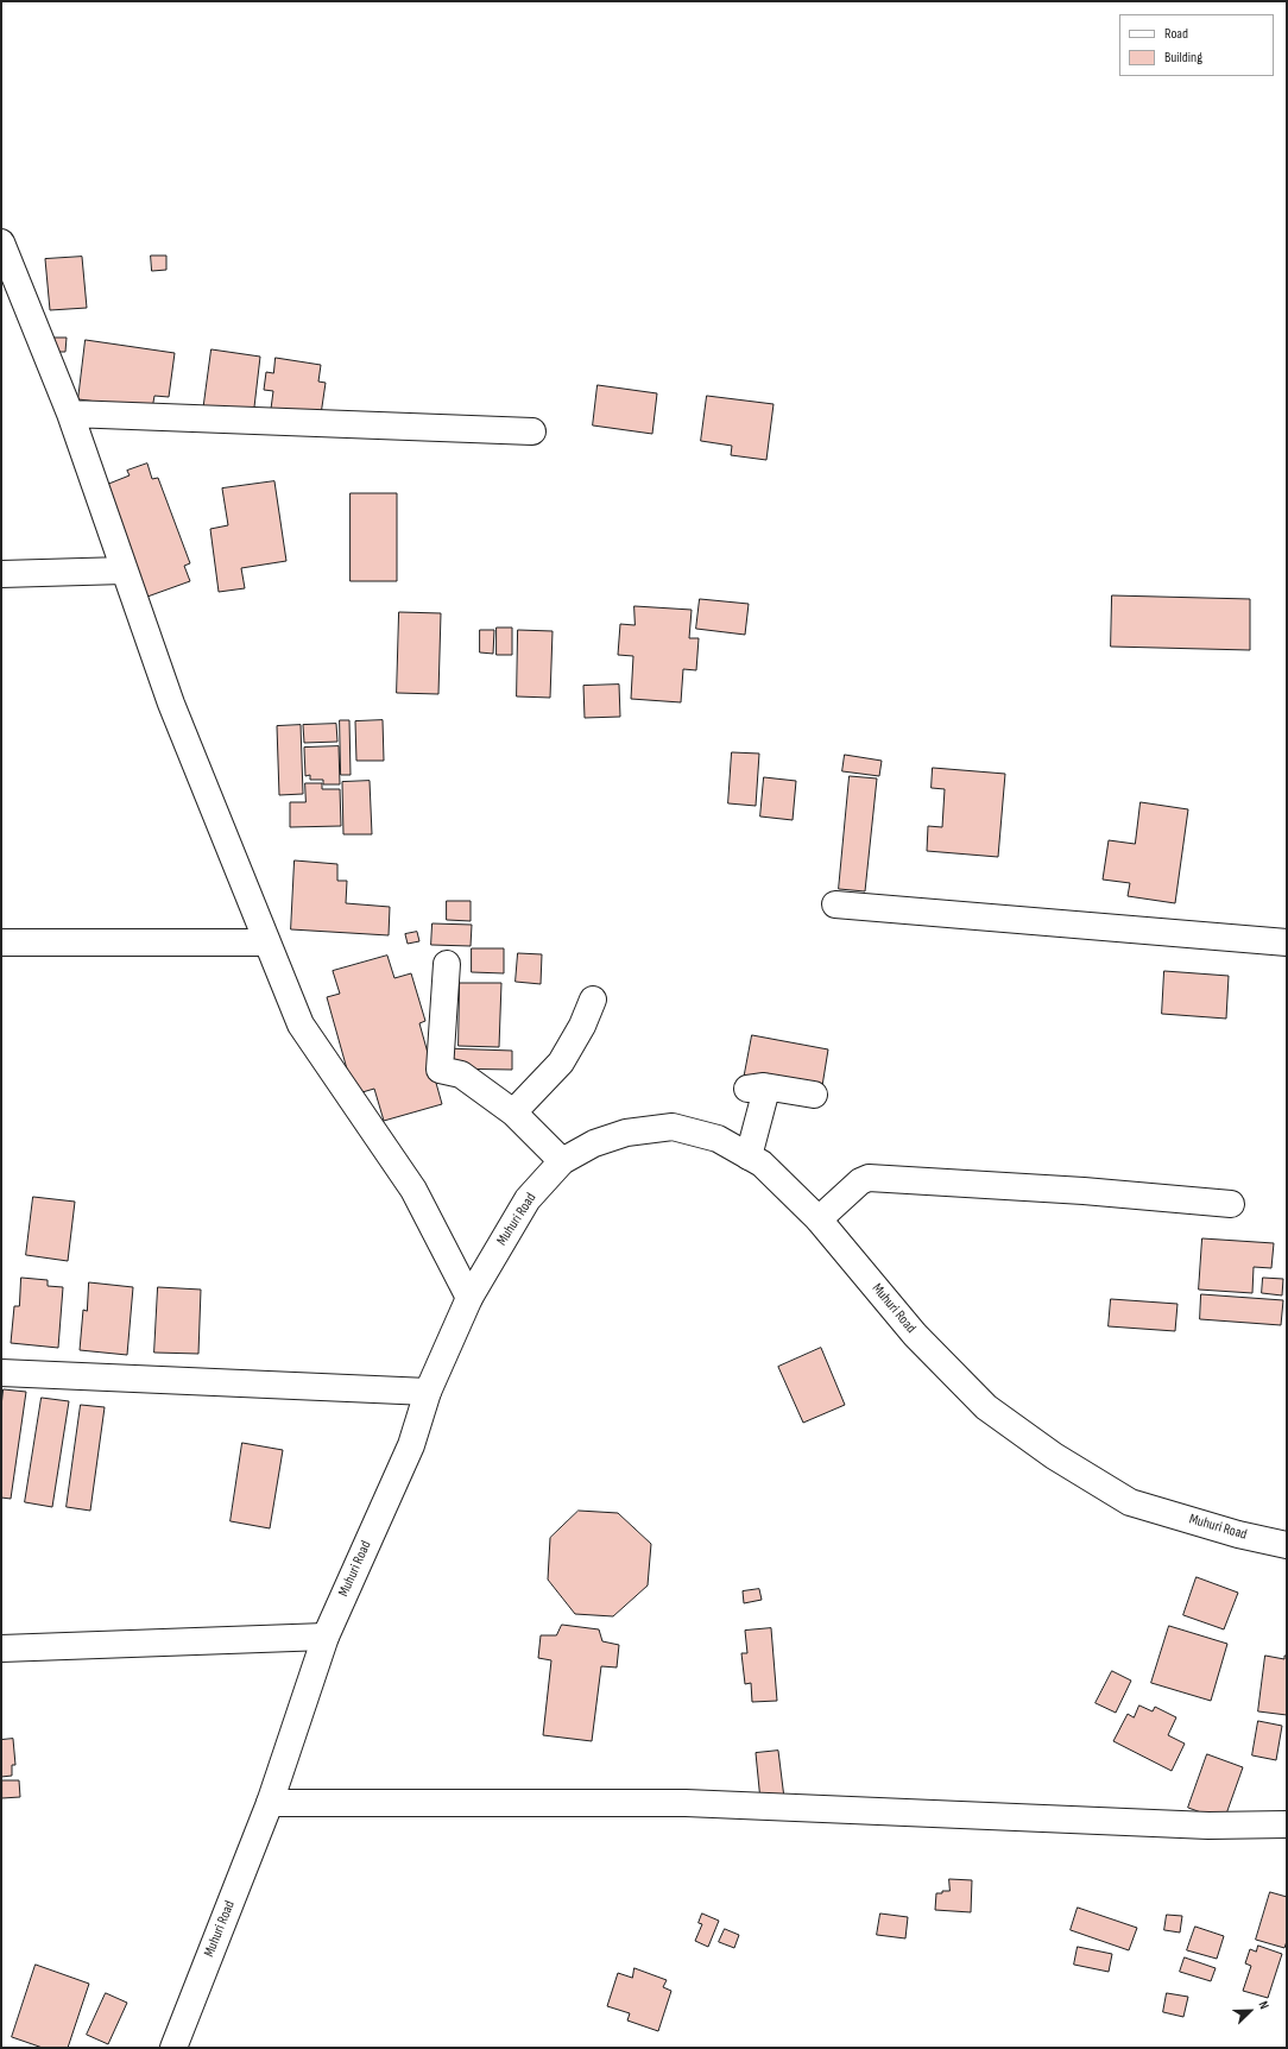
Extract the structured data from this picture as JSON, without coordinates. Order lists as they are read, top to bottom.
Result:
{
  "streets": {
    "street": ["Muhuri Road"]
  },
  "legend": ["Road", "Building"],
  "north": "top right"
}
